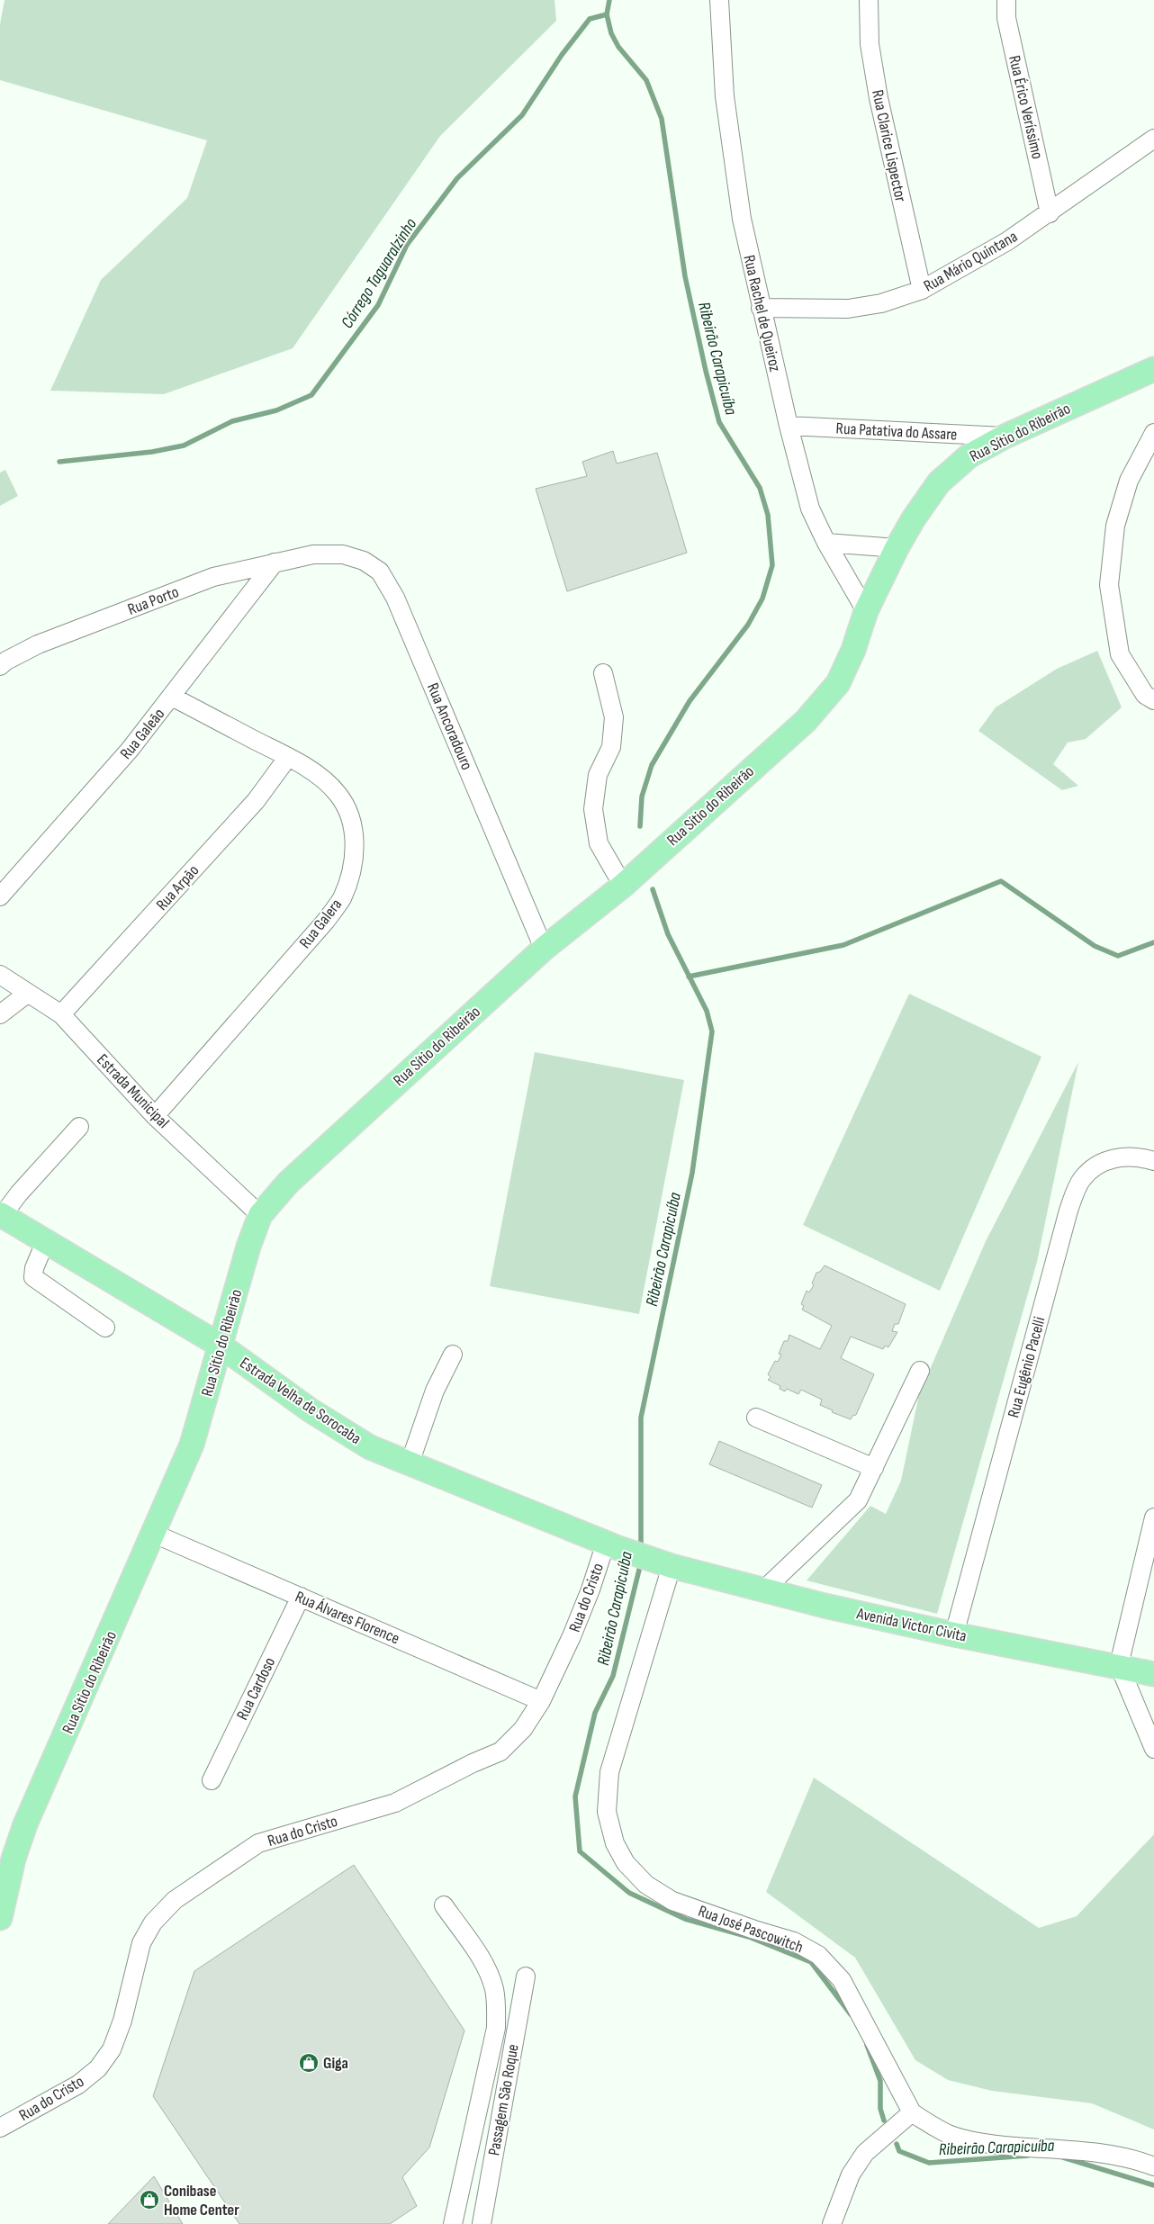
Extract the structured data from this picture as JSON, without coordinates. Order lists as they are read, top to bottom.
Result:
{
  "streets": {
    "main road": ["Rua Sítio do Ribeirão", "Estrada Velha de Sorocaba", "Avenida Victor Civita"],
    "street": [
      "Rua Érico Veríssimo",
      "Rua Clarice Lispector",
      "Rua Mário Quintana",
      "Rua Rachel de Queiroz",
      "Rua Patativa do Assare",
      "Rua Porto",
      "Rua Ancoradouro",
      "Rua Galeão",
      "Rua Arpão",
      "Rua Galera",
      "Estrada Municipal",
      "Rua Eugênio Pacelli",
      "Rua do Cristo",
      "Rua Álvares Florence",
      "Rua Cardoso",
      "Rua José Pascowitch",
      "Passagem São Roque"
    ]
  },
  "crossings": [
    ["Rua Érico Veríssimo", "Rua Mário Quintana"],
    ["Rua Clarice Lispector", "Rua Mário Quintana"],
    ["Rua Mário Quintana", "Rua Rachel de Queiroz"],
    ["Rua Rachel de Queiroz", "Rua Patativa do Assare"],
    ["Rua Rachel de Queiroz", "Rua Sítio do Ribeirão"],
    ["Rua Patativa do Assare", "Rua Sítio do Ribeirão"],
    ["Rua Sítio do Ribeirão", "Rua Ancoradouro"],
    ["Rua Sítio do Ribeirão", "Estrada Municipal"],
    ["Rua Sítio do Ribeirão", "Estrada Velha de Sorocaba"],
    ["Rua Sítio do Ribeirão", "Rua Álvares Florence"],
    ["Rua Porto", "Rua Ancoradouro"],
    ["Rua Porto", "Rua Galeão"],
    ["Rua Galeão", "Rua Galera"],
    ["Rua Arpão", "Rua Galera"],
    ["Rua Arpão", "Estrada Municipal"],
    ["Rua Galera", "Estrada Municipal"],
    ["Rua Eugênio Pacelli", "Avenida Victor Civita"],
    ["Estrada Velha de Sorocaba", "Rua do Cristo"],
    ["Estrada Velha de Sorocaba", "Avenida Victor Civita"],
    ["Estrada Velha de Sorocaba", "Rua José Pascowitch"],
    ["Rua do Cristo", "Rua Álvares Florence"],
    ["Rua Álvares Florence", "Rua Cardoso"],
    ["Avenida Victor Civita", "Rua José Pascowitch"]
  ],
  "water": ["Córrego Taguaralzinho", "Ribeirão Carapicuíba"],
  "places": {
    "shop": ["Giga", "Conibase Home Center"]
  }
}
